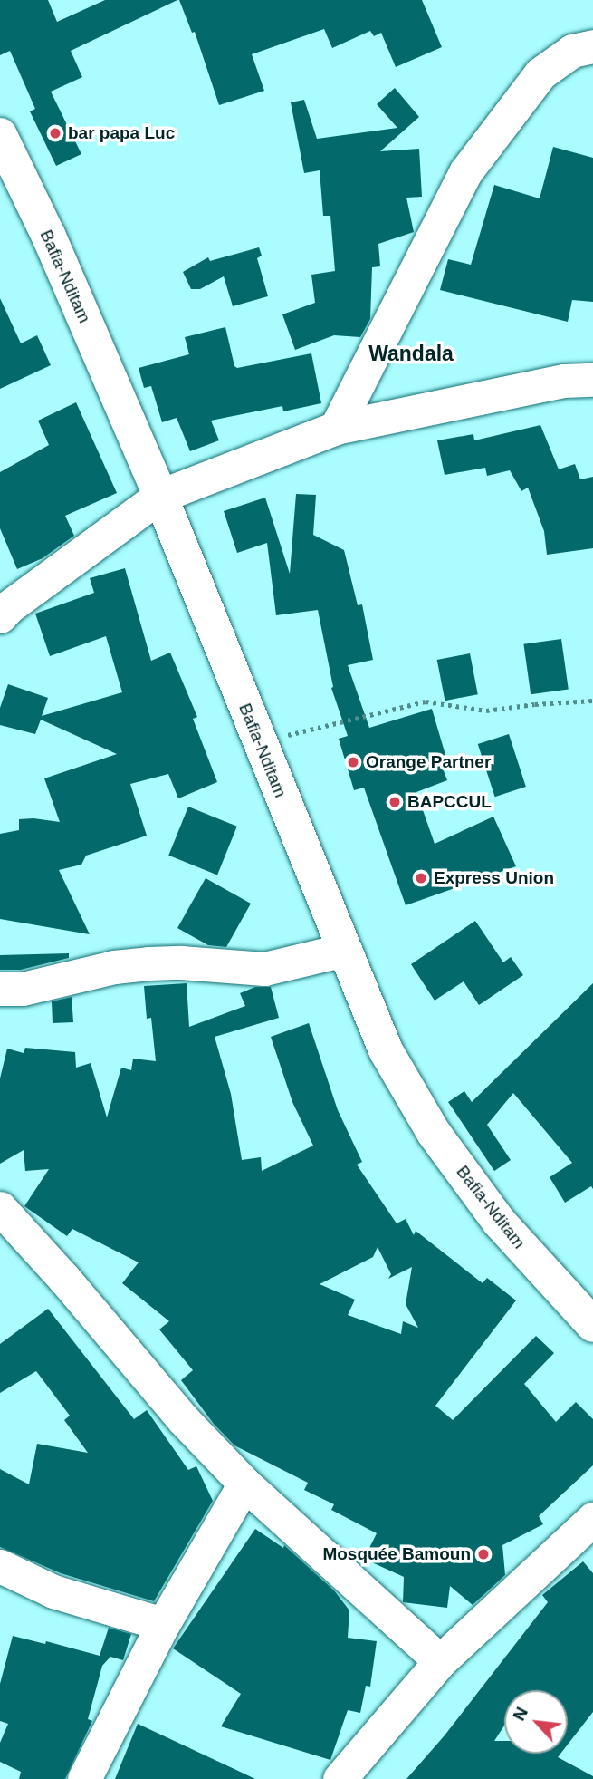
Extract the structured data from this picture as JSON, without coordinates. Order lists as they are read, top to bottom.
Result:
{
  "streets": {
    "main road": ["Bafia-Nditam"]
  },
  "districts": ["Wandala"],
  "places": [
    "bar papa Luc",
    "Orange Partner",
    "BAPCCUL",
    "Express Union",
    "Mosquée Bamoun"
  ],
  "north": "top left"
}
